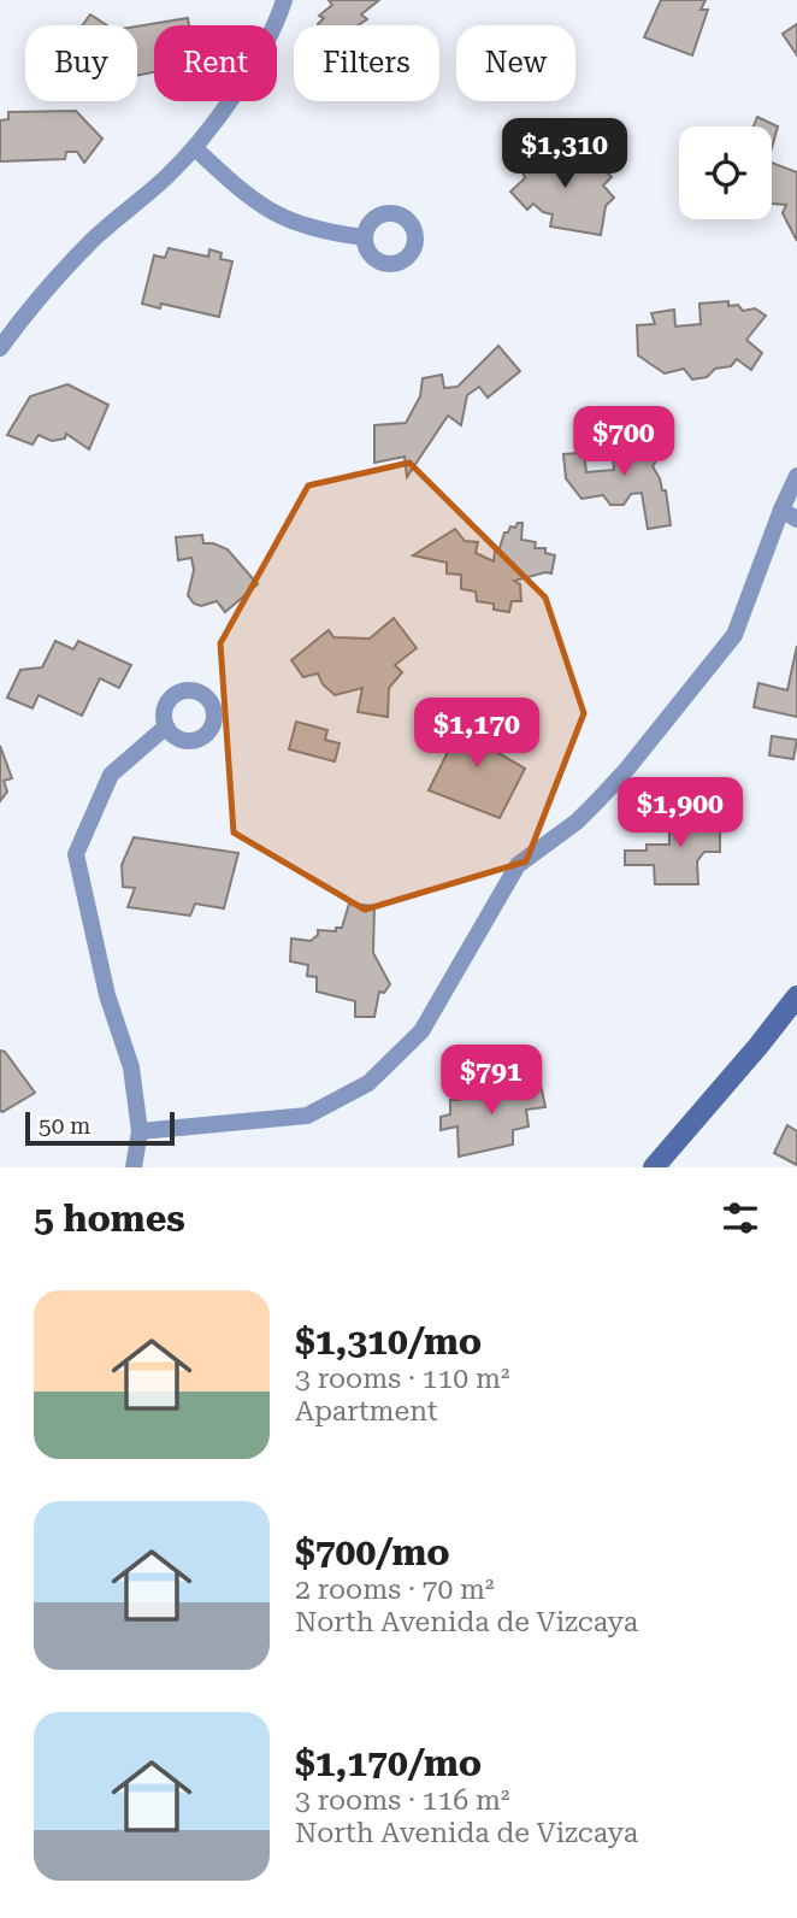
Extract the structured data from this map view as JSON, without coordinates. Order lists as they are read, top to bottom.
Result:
{
  "scale_bar": "50 m",
  "page": {
    "chip": [
      "Buy",
      "Rent",
      "Filters",
      "New"
    ],
    "price": [
      "$1,310",
      "$700",
      "$1,170",
      "$1,900",
      "$791"
    ],
    "scale": "50 m",
    "heading": "5 homes",
    "list": [
      {
        "name": "$1,310/mo",
        "note": "3 rooms · 110 m² · Apartment"
      },
      {
        "name": "$700/mo",
        "note": "2 rooms · 70 m² · North Avenida de Vizcaya"
      },
      {
        "name": "$1,170/mo",
        "note": "3 rooms · 116 m² · North Avenida de Vizcaya"
      }
    ]
  }
}
